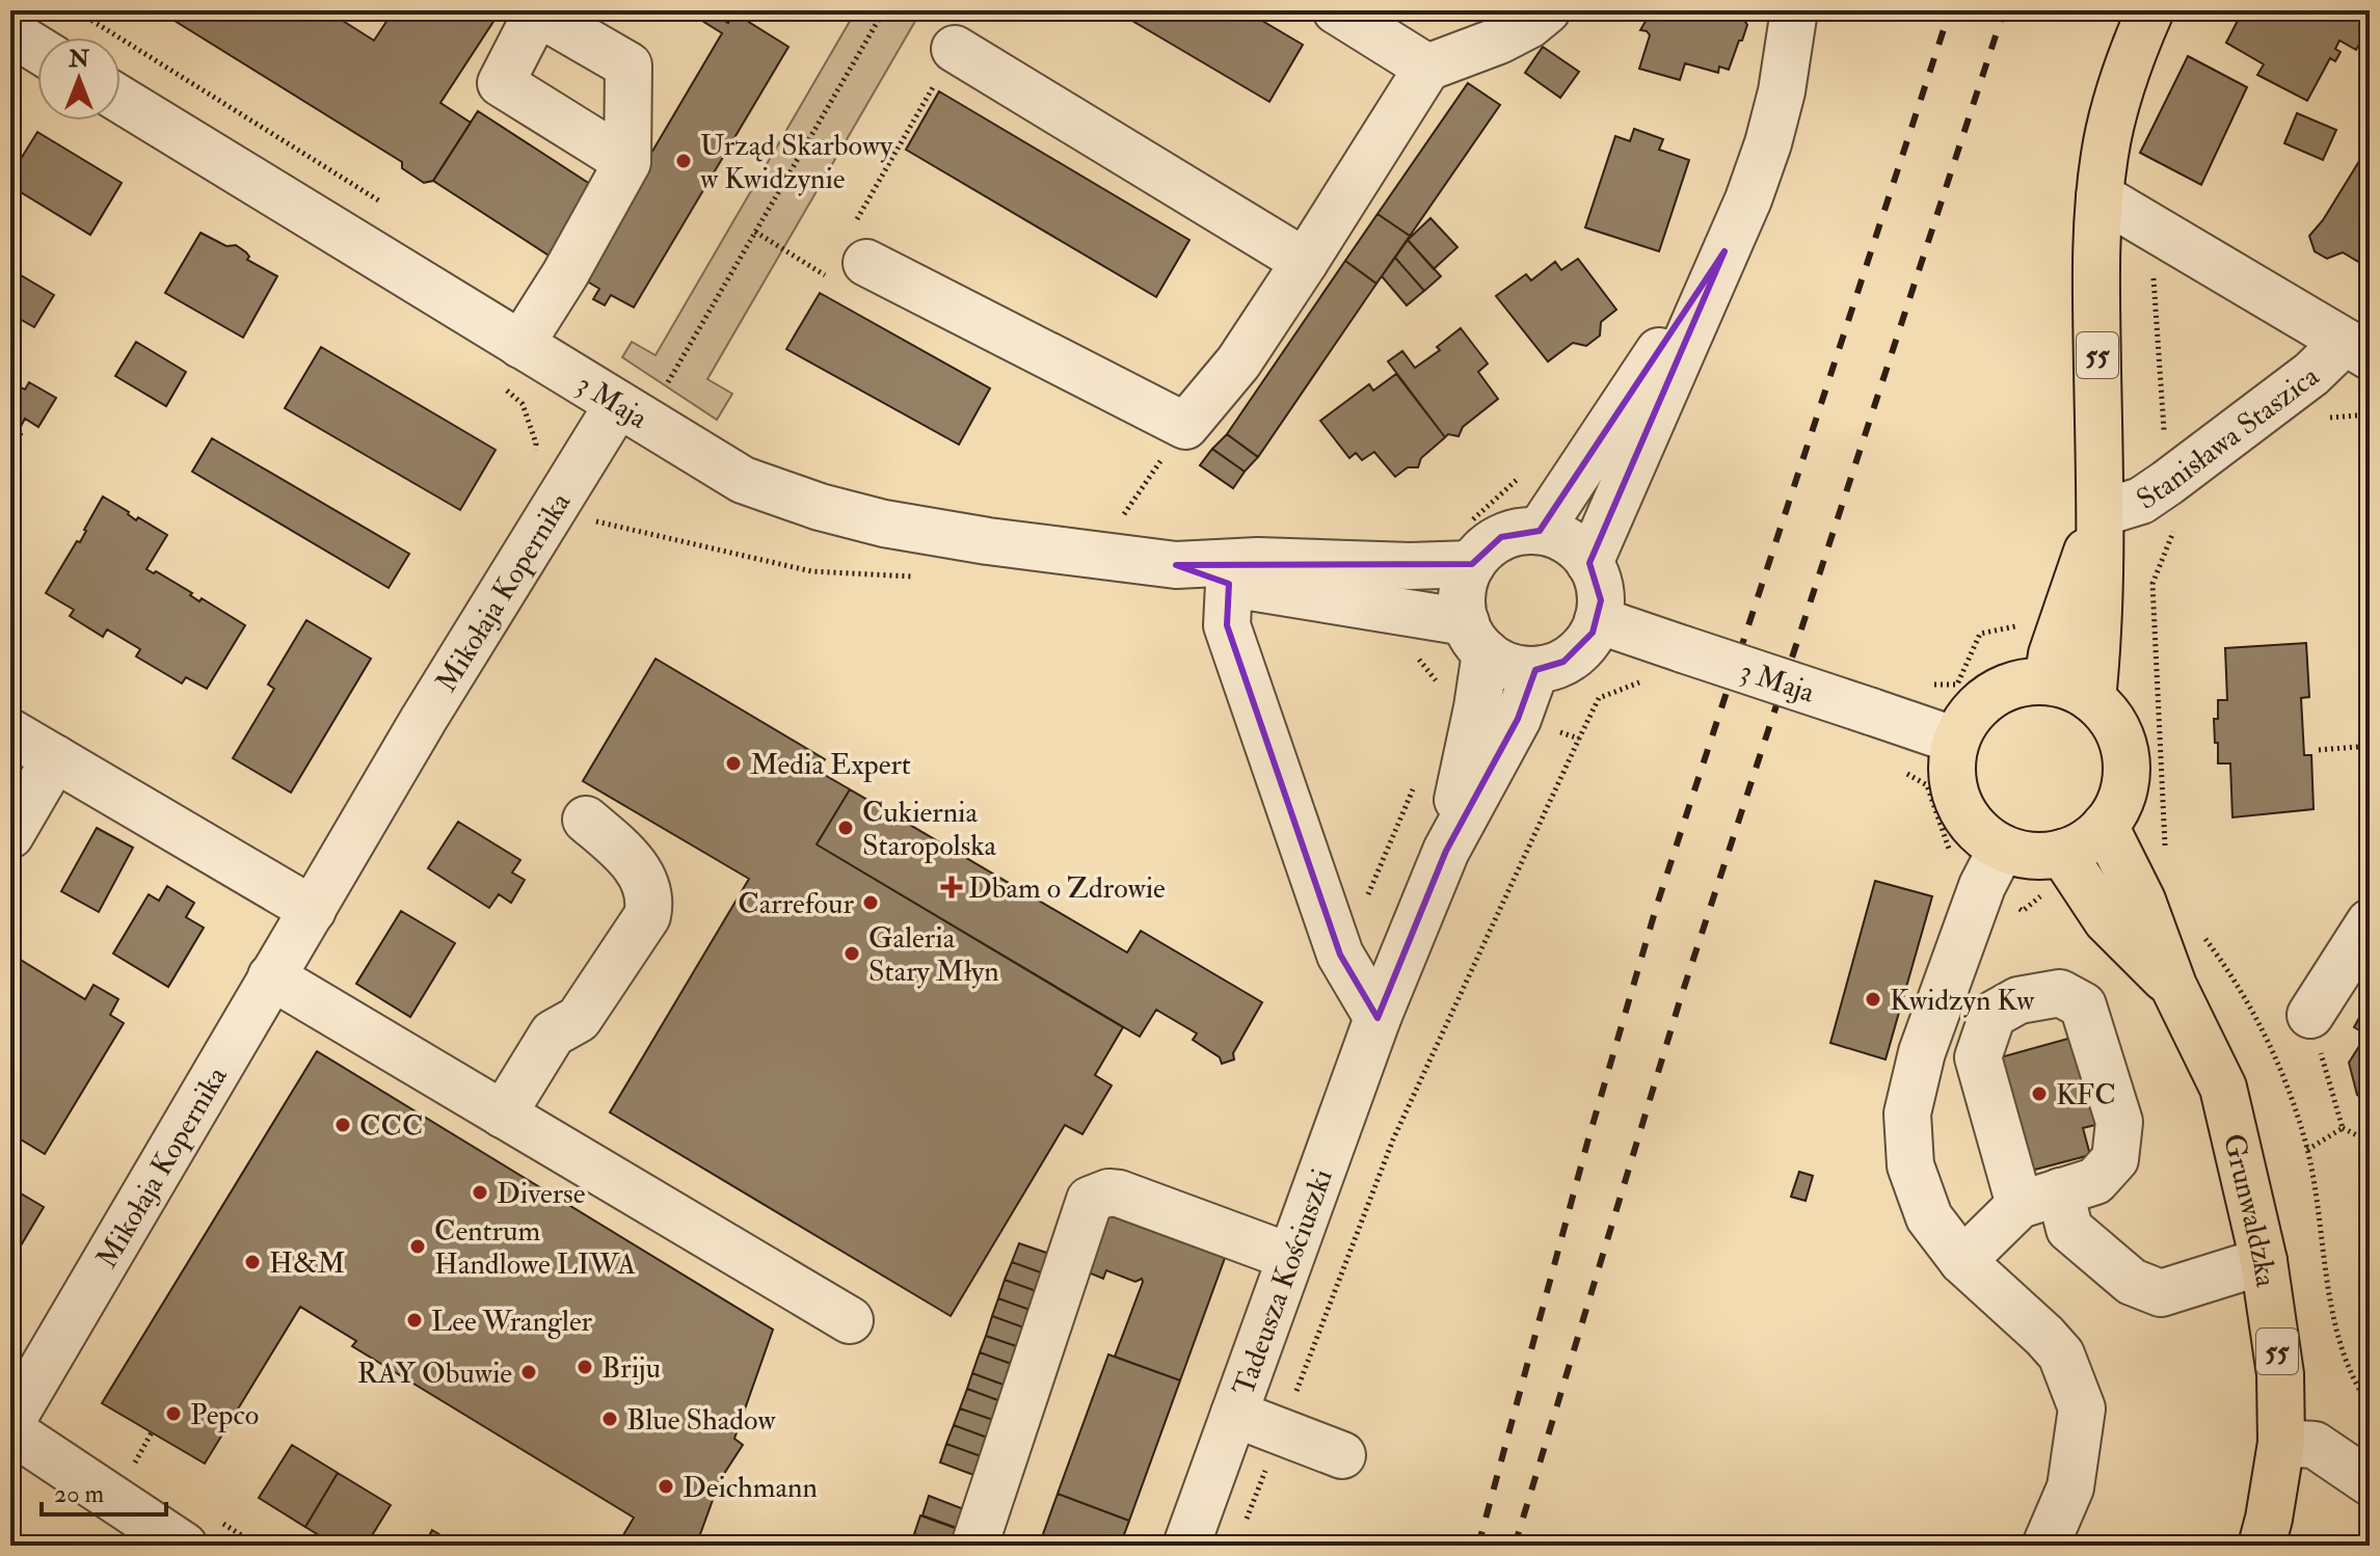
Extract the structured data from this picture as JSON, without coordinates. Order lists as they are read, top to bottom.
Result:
{
  "streets": {
    "main road": ["55", "Grunwaldzka"],
    "street": [
      "3 Maja",
      "Stanisława Staszica",
      "Mikołaja Kopernika",
      "Tadeusza Kościuszki"
    ]
  },
  "crossings": [
    ["55", "3 Maja"],
    ["55", "Stanisława Staszica"],
    ["55", "Grunwaldzka"],
    ["3 Maja", "Mikołaja Kopernika"],
    ["3 Maja", "Grunwaldzka"],
    ["3 Maja", "Tadeusza Kościuszki"]
  ],
  "places": {
    "other": [
      "Urząd Skarbowy w Kwidzynie",
      "Media Expert",
      "Cukiernia Staropolska",
      "Carrefour",
      "Galeria Stary Młyn",
      "Kwidzyn Kw",
      "KFC",
      "CCC",
      "Diverse",
      "Centrum Handlowe LIWA",
      "H&M",
      "Lee Wrangler",
      "Briju",
      "RAY Obuwie",
      "Pepco",
      "Blue Shadow",
      "Deichmann"
    ],
    "health": ["Dbam o Zdrowie"]
  },
  "scale_bar": "20 m",
  "north": "top"
}
